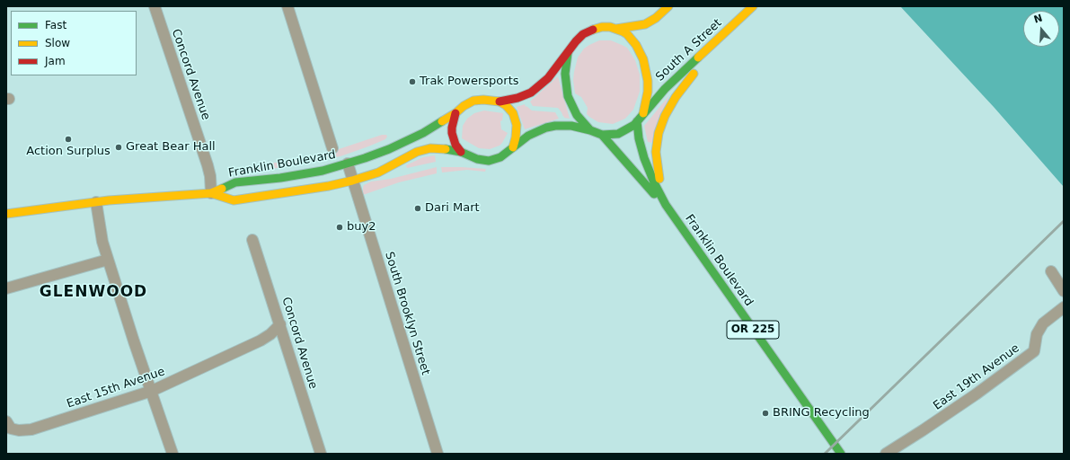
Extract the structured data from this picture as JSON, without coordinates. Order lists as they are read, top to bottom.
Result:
{
  "streets": {
    "main road": ["South A Street", "Franklin Boulevard", "OR 225"],
    "street": [
      "Concord Avenue",
      "South Brooklyn Street",
      "East 19th Avenue",
      "East 15th Avenue"
    ]
  },
  "crossings": [
    ["South A Street", "Franklin Boulevard"],
    ["South A Street", "OR 225"],
    ["Concord Avenue", "Franklin Boulevard"],
    ["Concord Avenue", "East 15th Avenue"],
    ["Franklin Boulevard", "South Brooklyn Street"],
    ["Franklin Boulevard", "OR 225"]
  ],
  "districts": ["GLENWOOD"],
  "places": [
    "Trak Powersports",
    "Action Surplus",
    "Great Bear Hall",
    "Dari Mart",
    "buy2",
    "BRING Recycling"
  ],
  "legend": ["Fast", "Slow", "Jam"],
  "north": "top"
}
